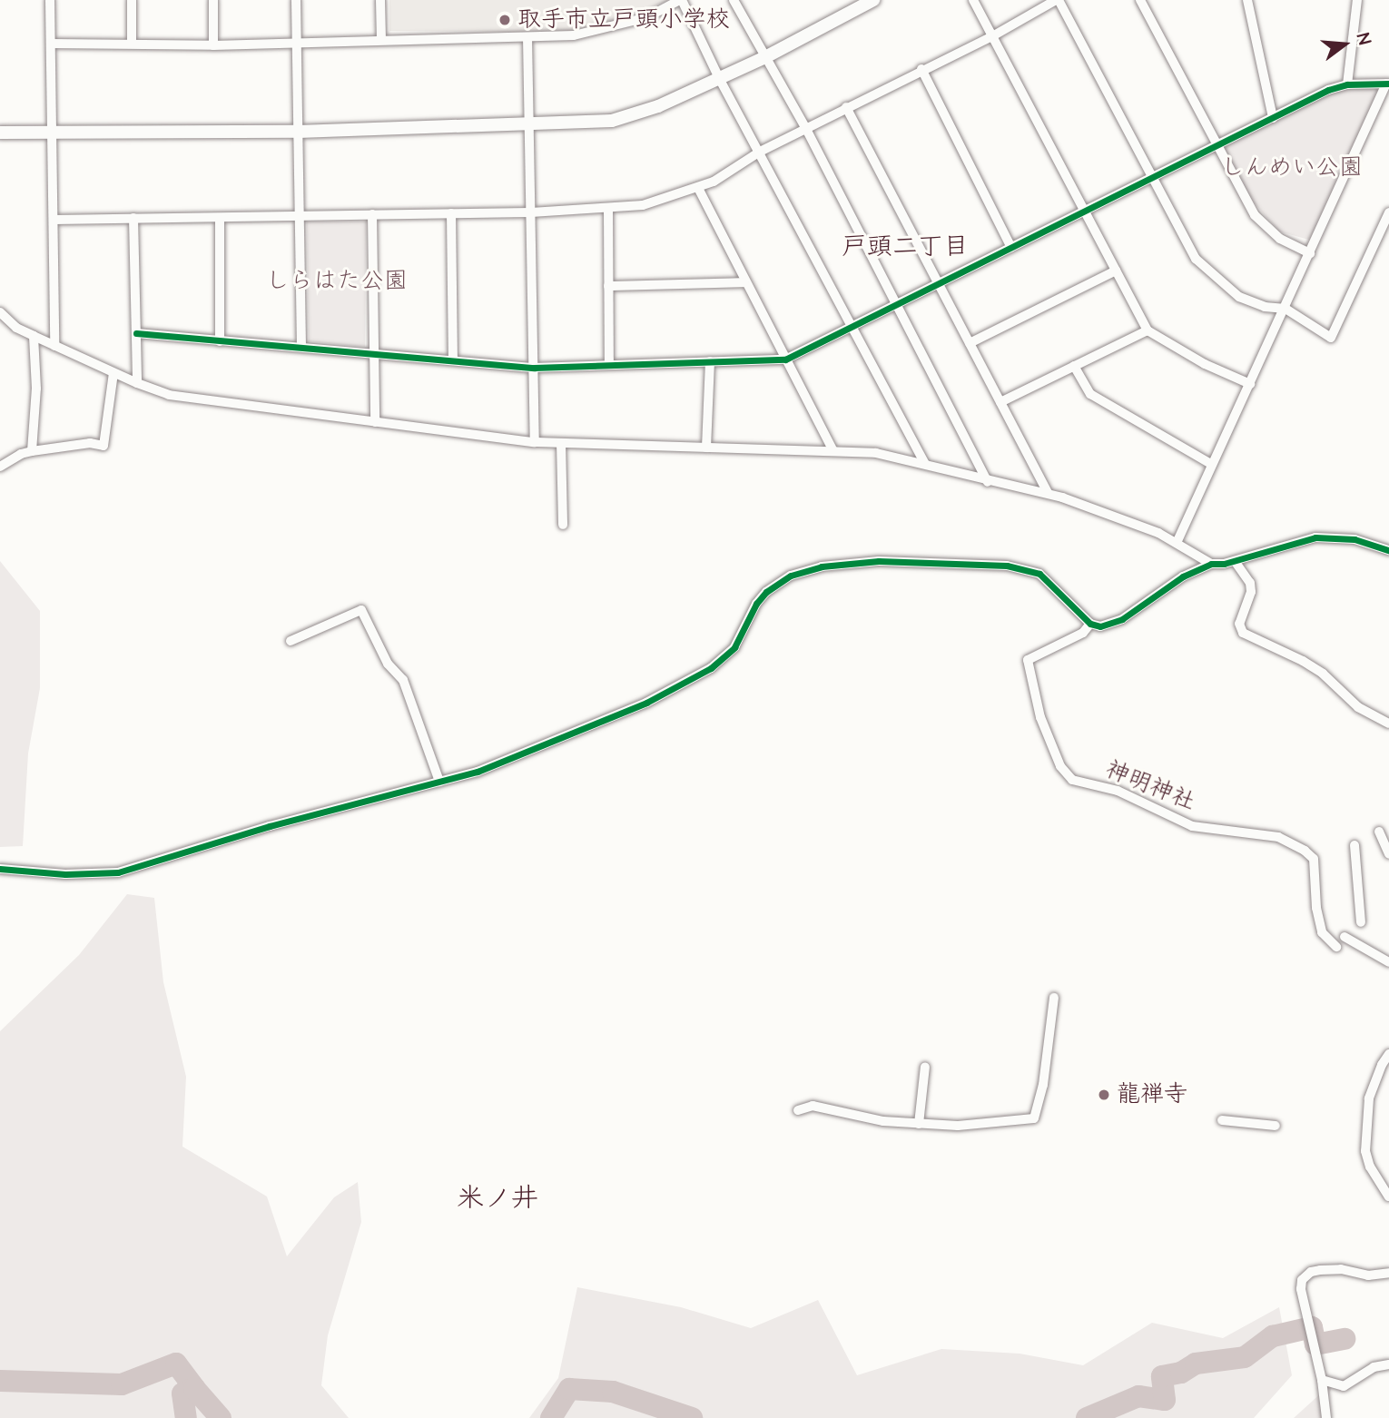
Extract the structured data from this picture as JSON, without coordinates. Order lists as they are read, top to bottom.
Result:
{
  "streets": {
    "street": ["神明神社"]
  },
  "districts": ["戸頭二丁目", "米ノ井"],
  "parks": ["しんめい公園", "しらはた公園"],
  "places": ["取手市立戸頭小学校", "龍禅寺"],
  "north": "right"
}
